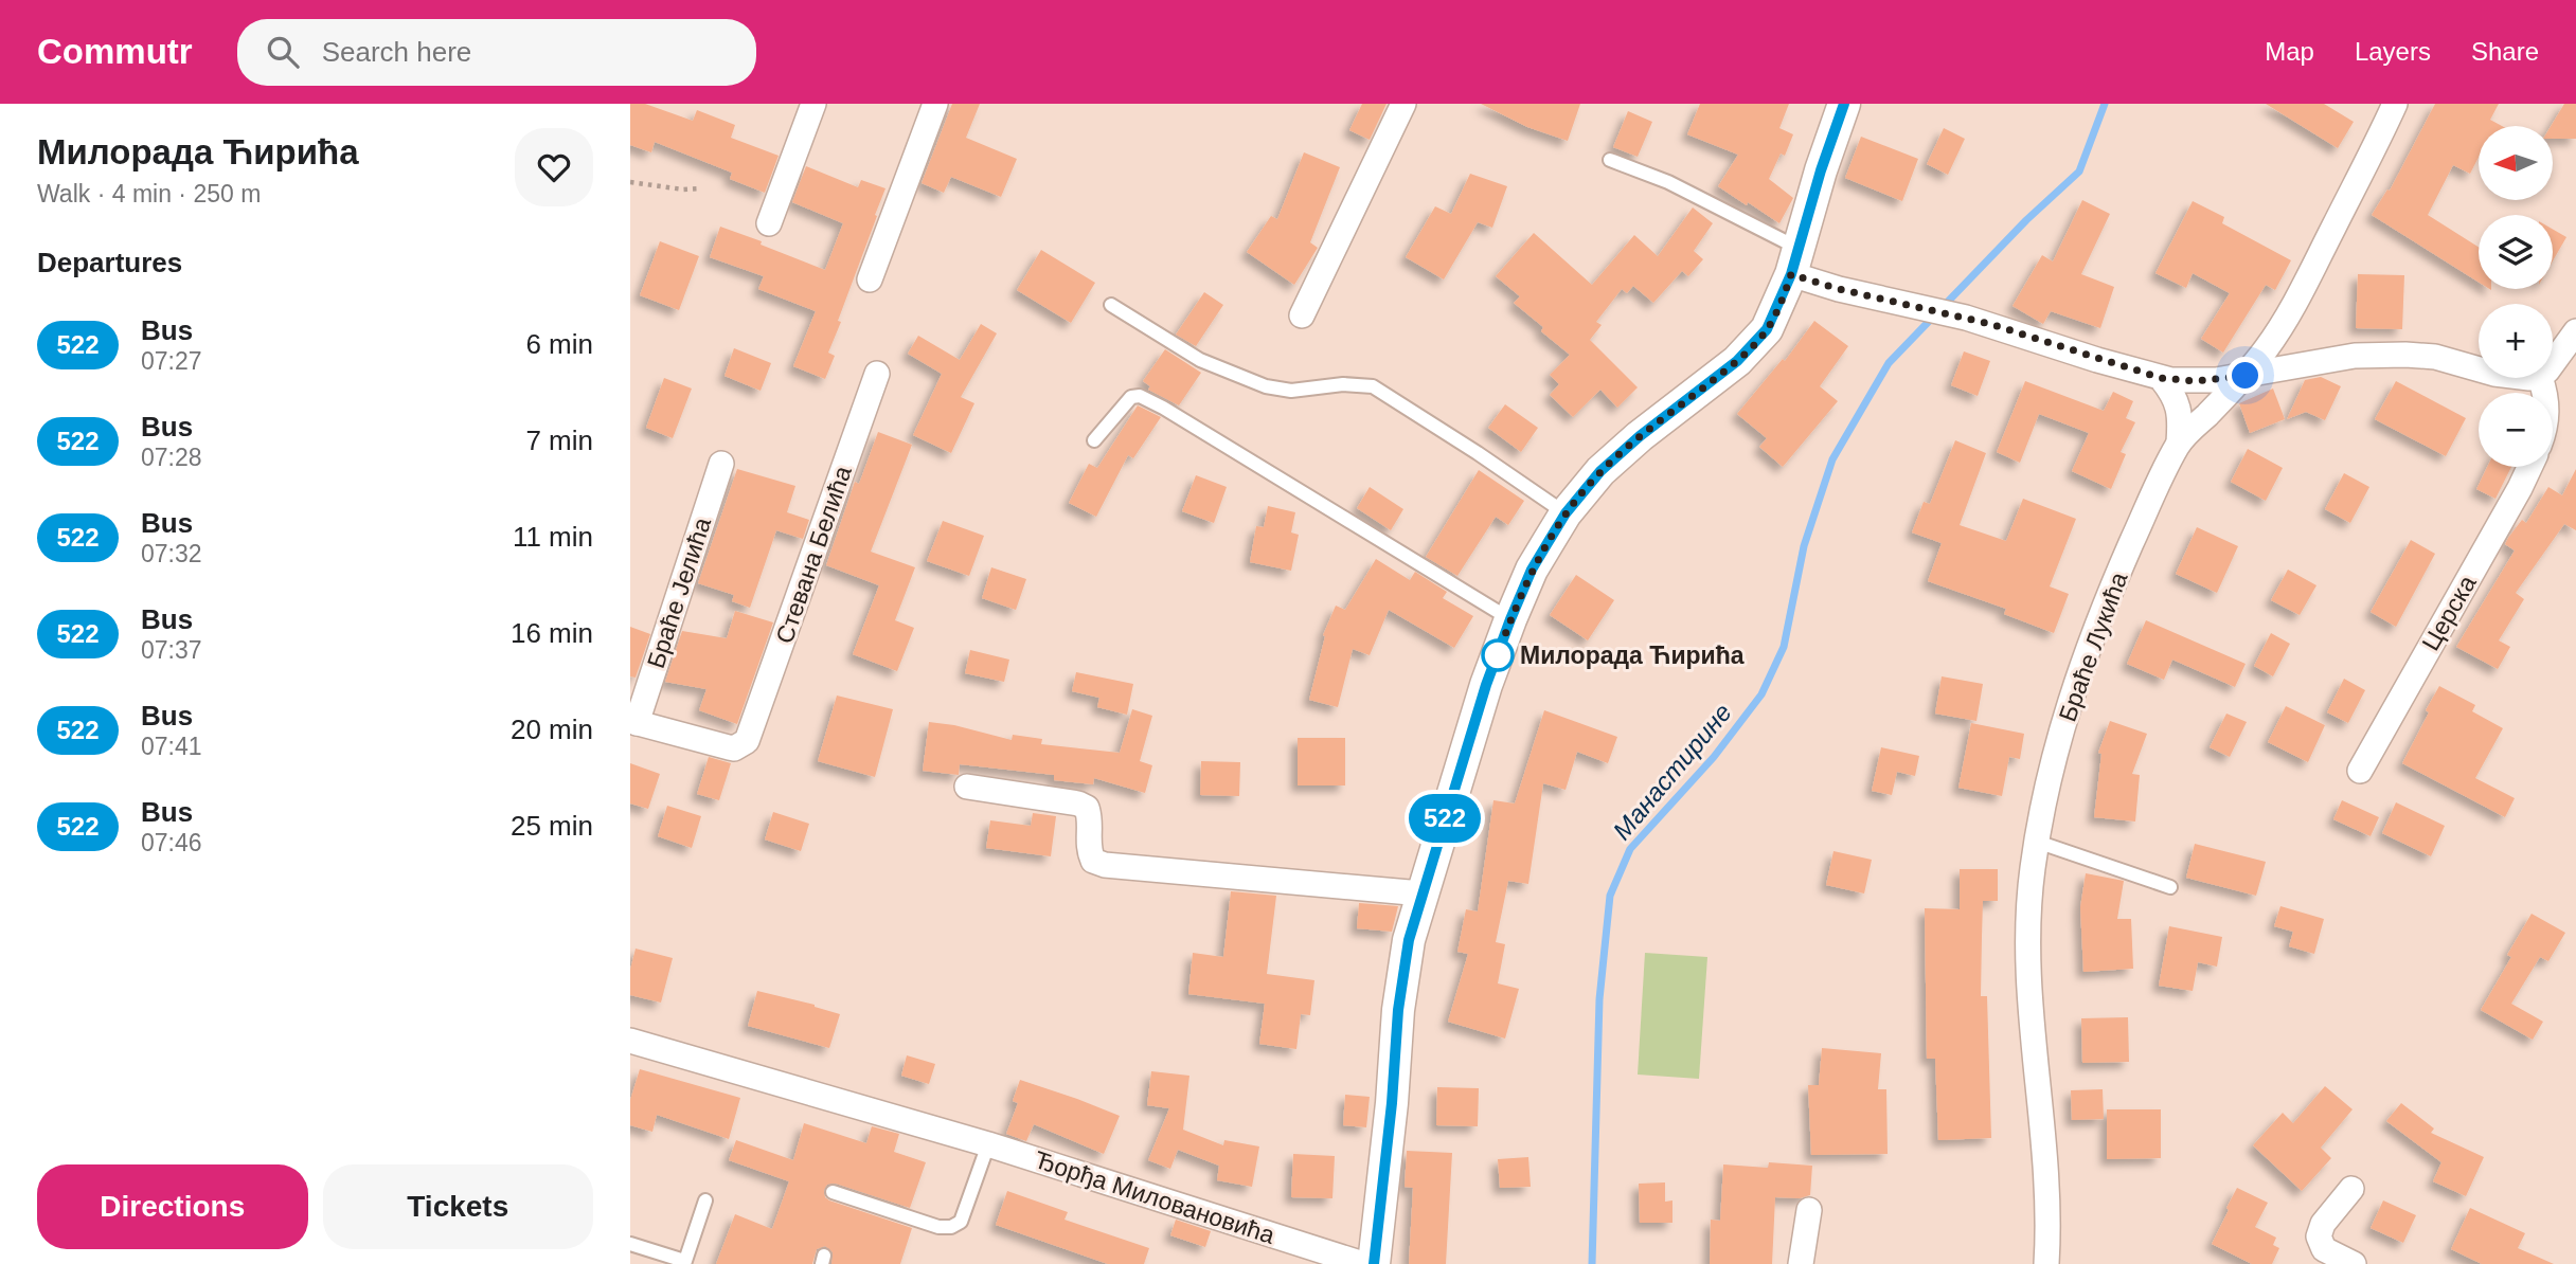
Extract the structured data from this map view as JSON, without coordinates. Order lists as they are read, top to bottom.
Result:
{
  "streets": {
    "street": [
      "Стевана Белића",
      "Браће Јелића",
      "Церска",
      "Браће Лукића",
      "Ђорђа Миловановића"
    ]
  },
  "crossings": [
    ["Стевана Белића", "Браће Јелића"]
  ],
  "water": ["Манастирине"],
  "places": ["Милорада Ћирића"],
  "lines": ["bus line 522"],
  "north": "left",
  "page": {
    "header": "Commutr",
    "search": "Search here",
    "nav": ["Map", "Layers", "Share"],
    "heading": [
      ["Милорада Ћирића", "Walk · 4 min · 250 m"],
      "Departures"
    ],
    "on_map": "522",
    "map_buttons": ["+", "−"],
    "list": [
      {
        "mark": "522",
        "name": "Bus",
        "note": "07:27",
        "value": "6 min"
      },
      {
        "mark": "522",
        "name": "Bus",
        "note": "07:28",
        "value": "7 min"
      },
      {
        "mark": "522",
        "name": "Bus",
        "note": "07:32",
        "value": "11 min"
      },
      {
        "mark": "522",
        "name": "Bus",
        "note": "07:37",
        "value": "16 min"
      },
      {
        "mark": "522",
        "name": "Bus",
        "note": "07:41",
        "value": "20 min"
      },
      {
        "mark": "522",
        "name": "Bus",
        "note": "07:46",
        "value": "25 min"
      }
    ],
    "buttons": ["Directions", "Tickets"]
  }
}
